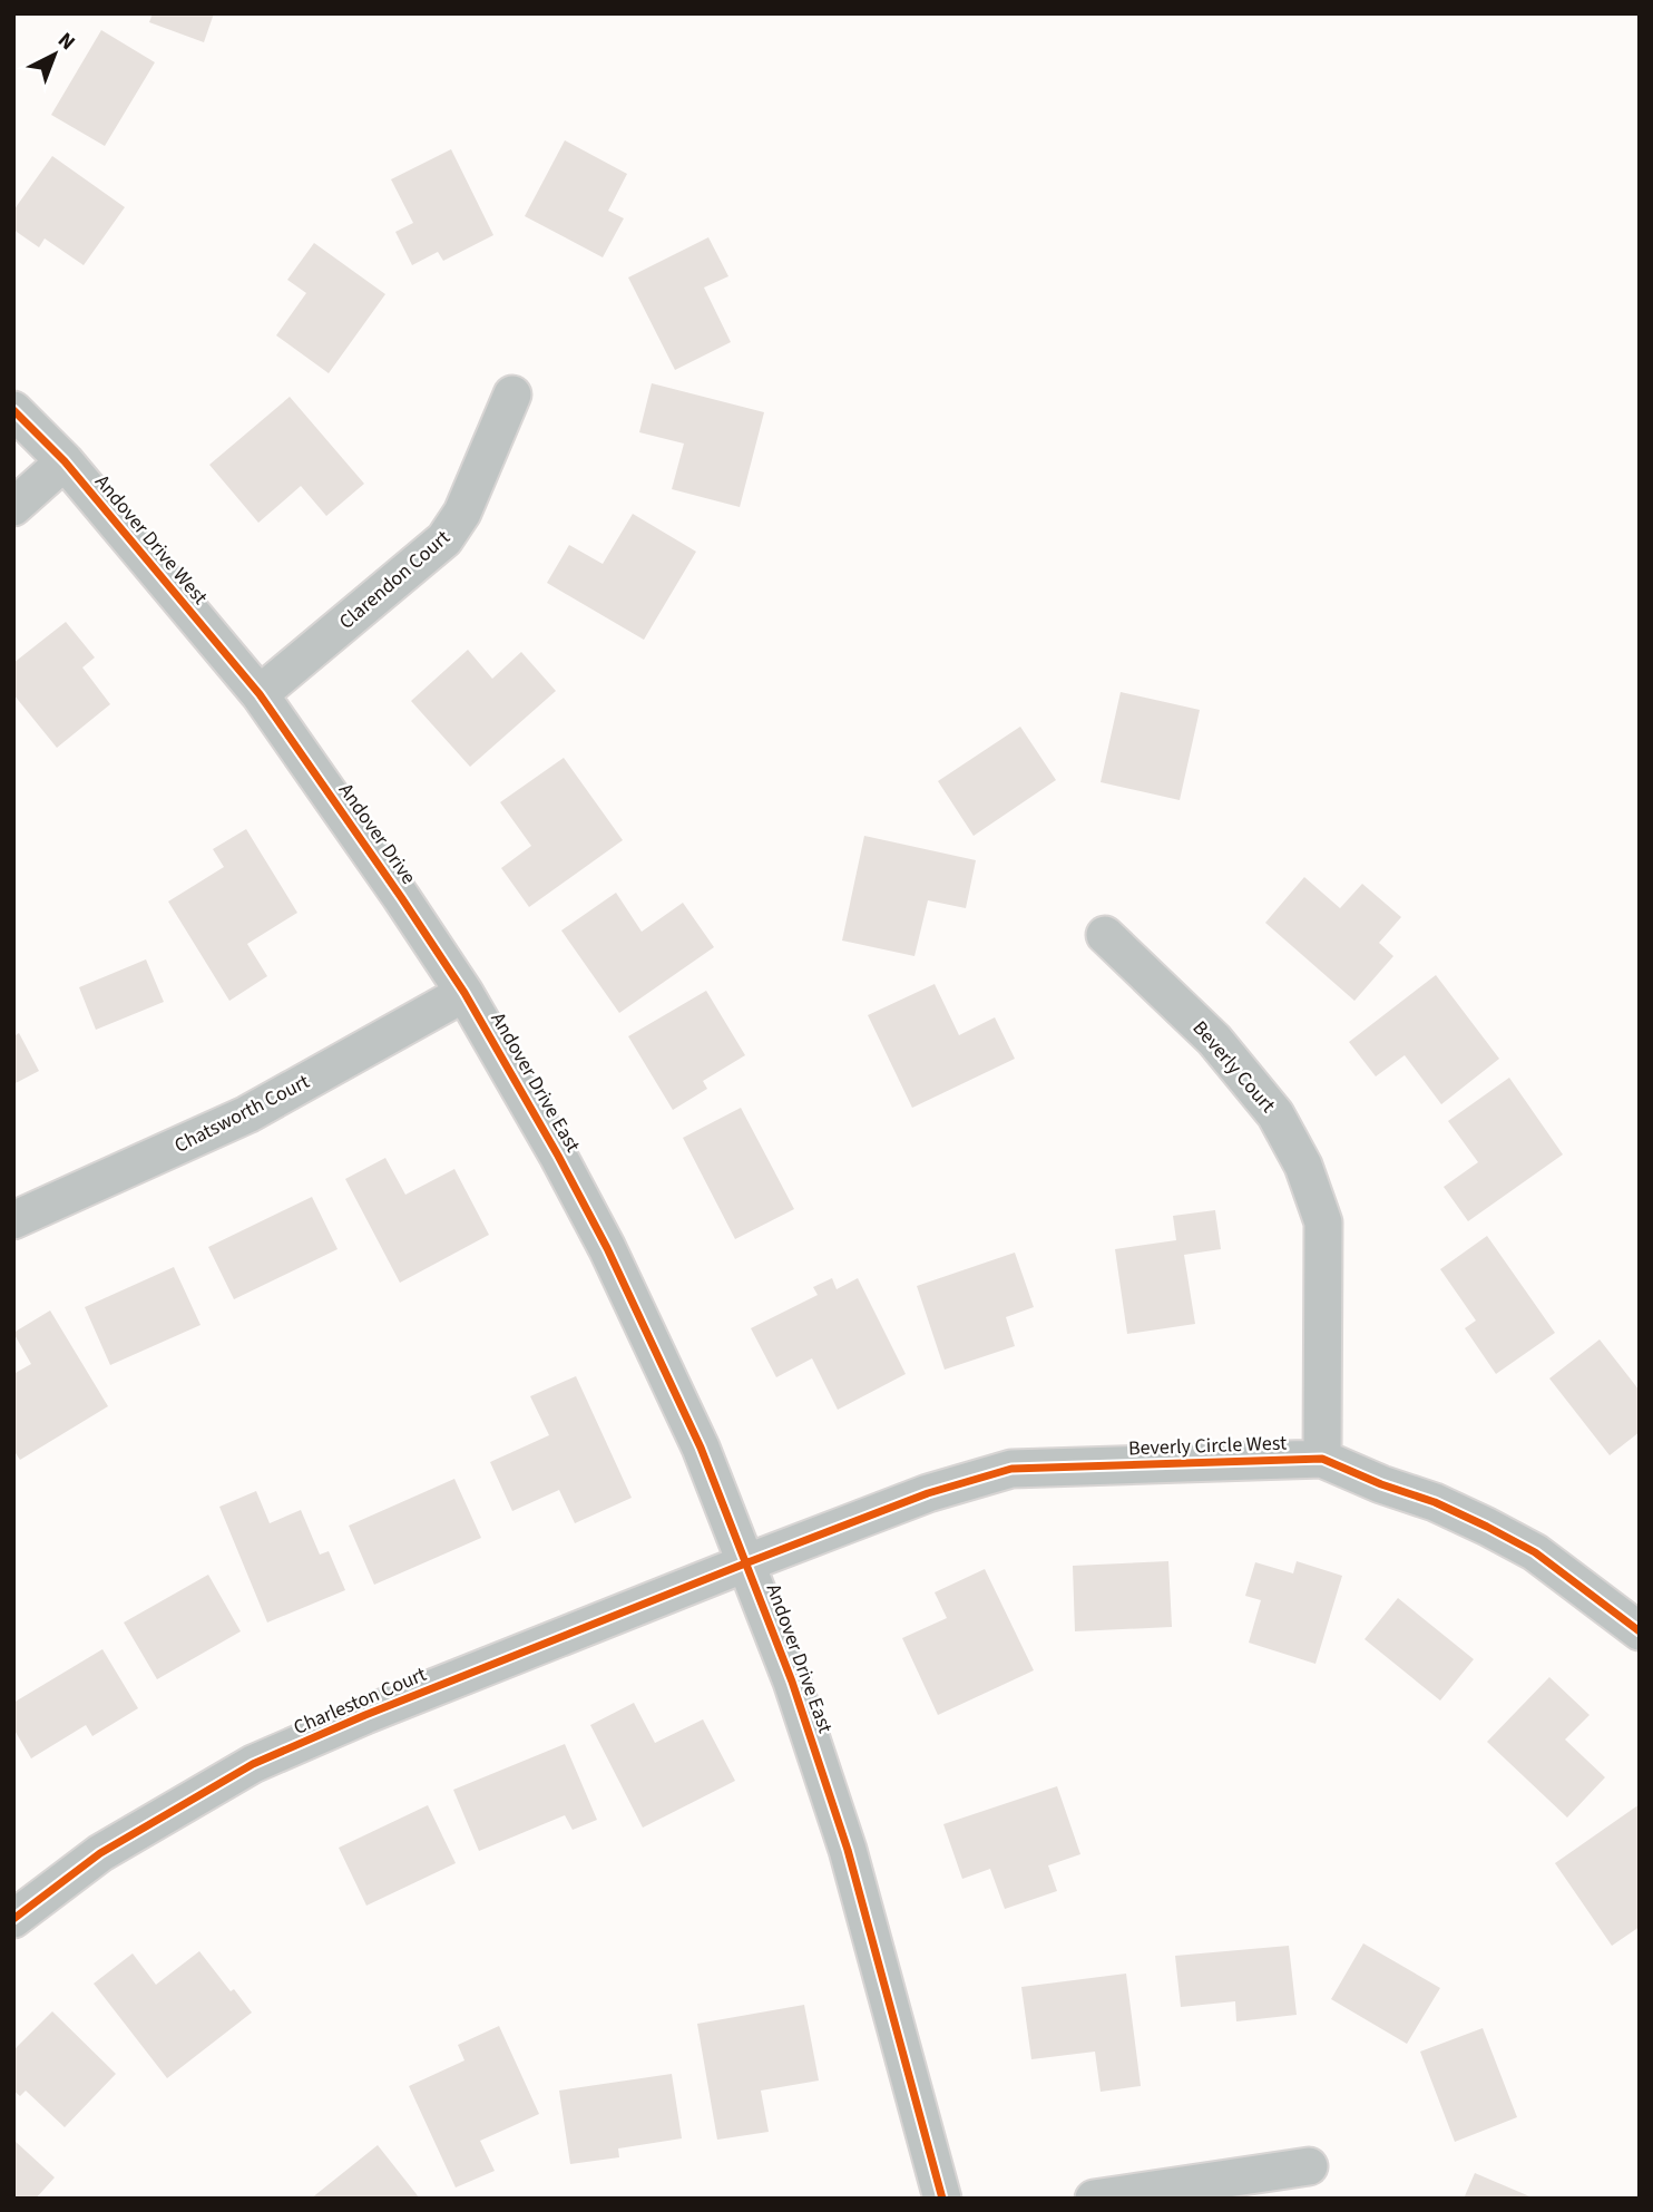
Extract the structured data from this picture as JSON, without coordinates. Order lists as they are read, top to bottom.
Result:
{
  "streets": {
    "street": [
      "Andover Drive West",
      "Clarendon Court",
      "Andover Drive",
      "Beverly Court",
      "Andover Drive East",
      "Chatsworth Court",
      "Beverly Circle West",
      "Charleston Court"
    ]
  },
  "crossings": [
    ["Andover Drive West", "Clarendon Court"],
    ["Andover Drive West", "Andover Drive"],
    ["Clarendon Court", "Andover Drive"],
    ["Andover Drive", "Andover Drive East"],
    ["Andover Drive", "Chatsworth Court"],
    ["Beverly Court", "Beverly Circle West"],
    ["Andover Drive East", "Chatsworth Court"],
    ["Andover Drive East", "Beverly Circle West"],
    ["Andover Drive East", "Charleston Court"],
    ["Beverly Circle West", "Charleston Court"]
  ],
  "north": "top right"
}
